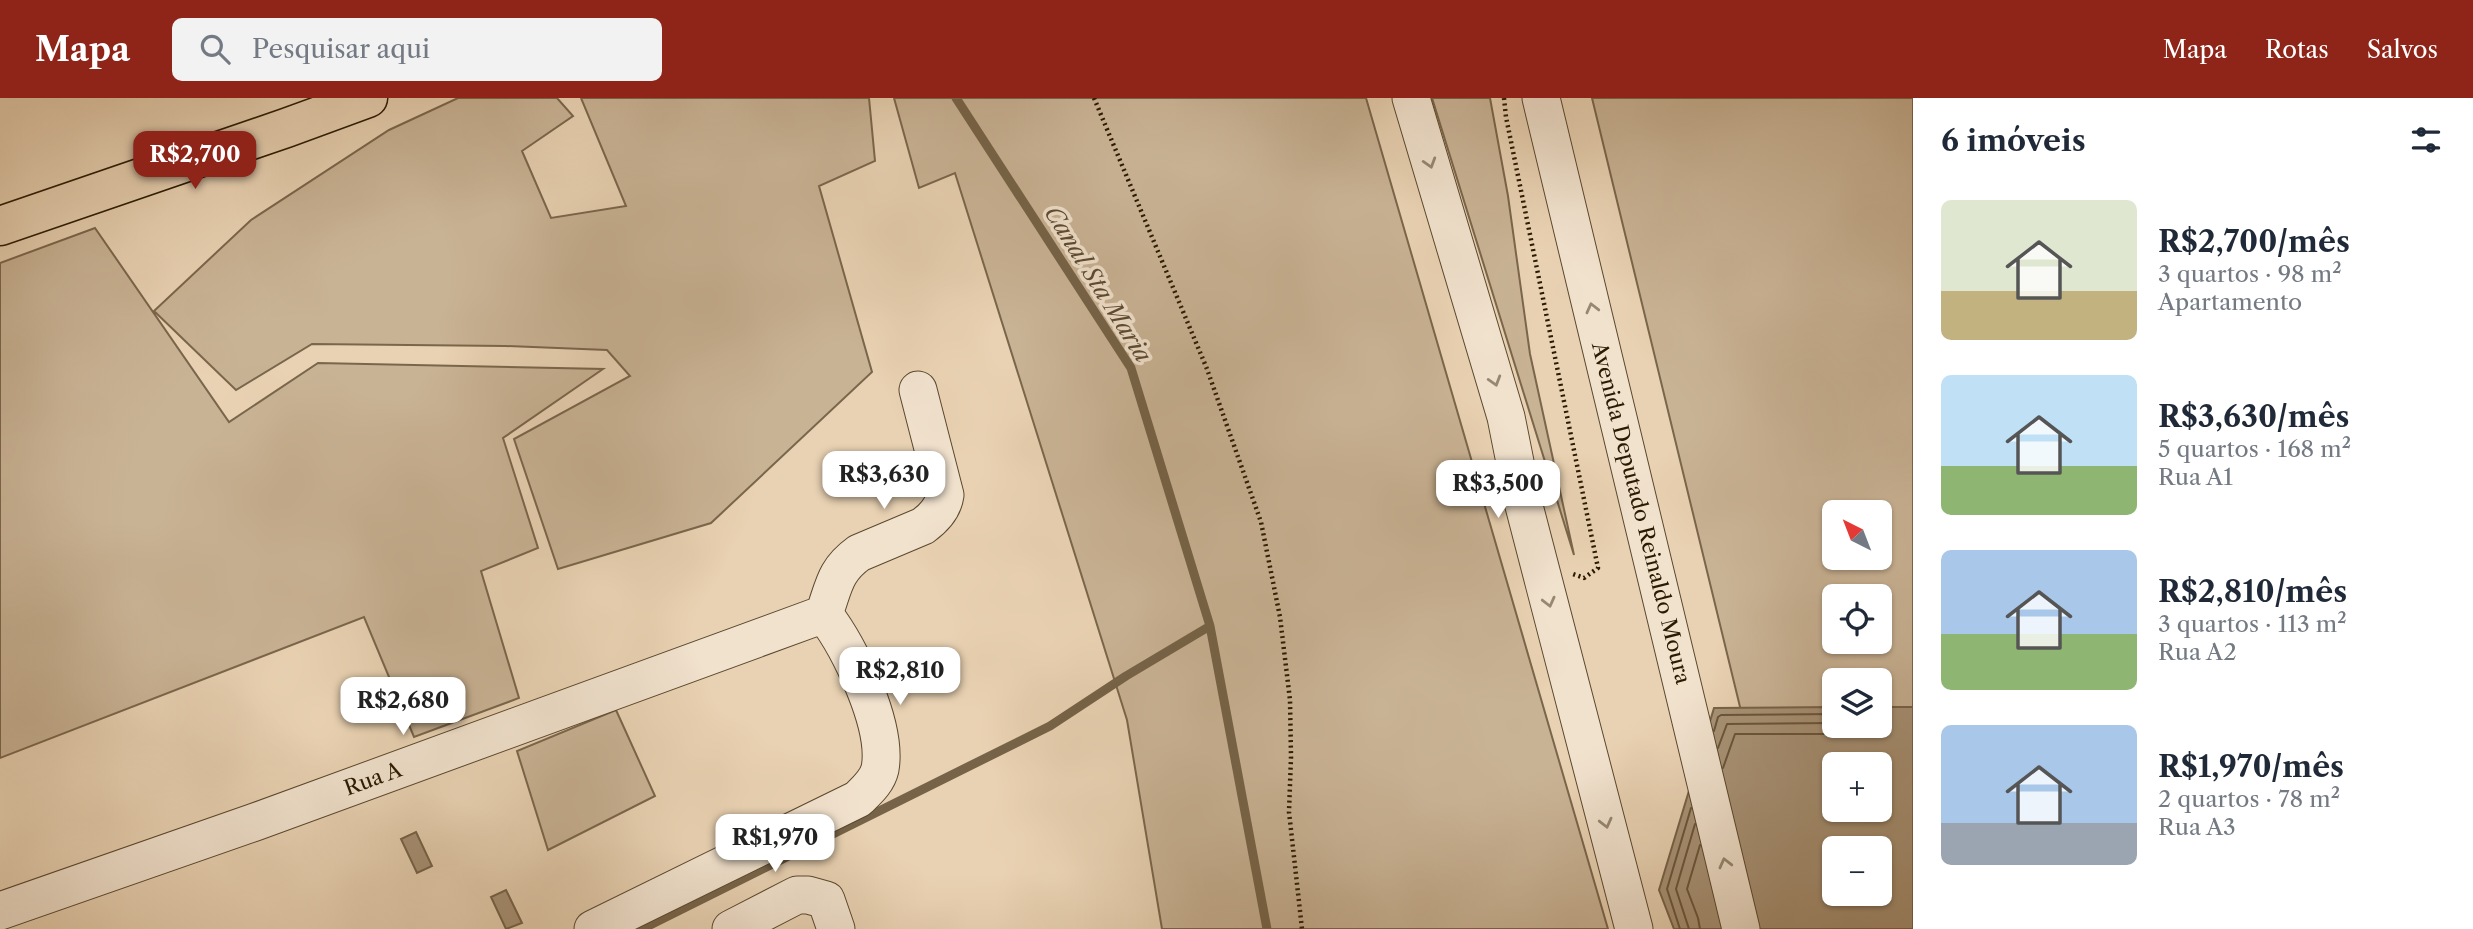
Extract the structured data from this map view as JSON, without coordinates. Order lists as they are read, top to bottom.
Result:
{
  "streets": {
    "street": ["Avenida Deputado Reinaldo Moura", "Rua A"]
  },
  "water": ["Canal Sta Maria"],
  "north": "top left",
  "page": {
    "header": "Mapa",
    "search": "Pesquisar aqui",
    "nav": ["Mapa", "Rotas", "Salvos"],
    "heading": "6 imóveis",
    "price": [
      "R$2,700",
      "R$3,630",
      "R$3,500",
      "R$2,810",
      "R$2,680",
      "R$1,970"
    ],
    "list": [
      {
        "name": "R$2,700/mês",
        "note": "3 quartos · 98 m² · Apartamento"
      },
      {
        "name": "R$3,630/mês",
        "note": "5 quartos · 168 m² · Rua A1"
      },
      {
        "name": "R$2,810/mês",
        "note": "3 quartos · 113 m² · Rua A2"
      },
      {
        "name": "R$1,970/mês",
        "note": "2 quartos · 78 m² · Rua A3"
      }
    ],
    "map_buttons": ["+", "−"]
  }
}
